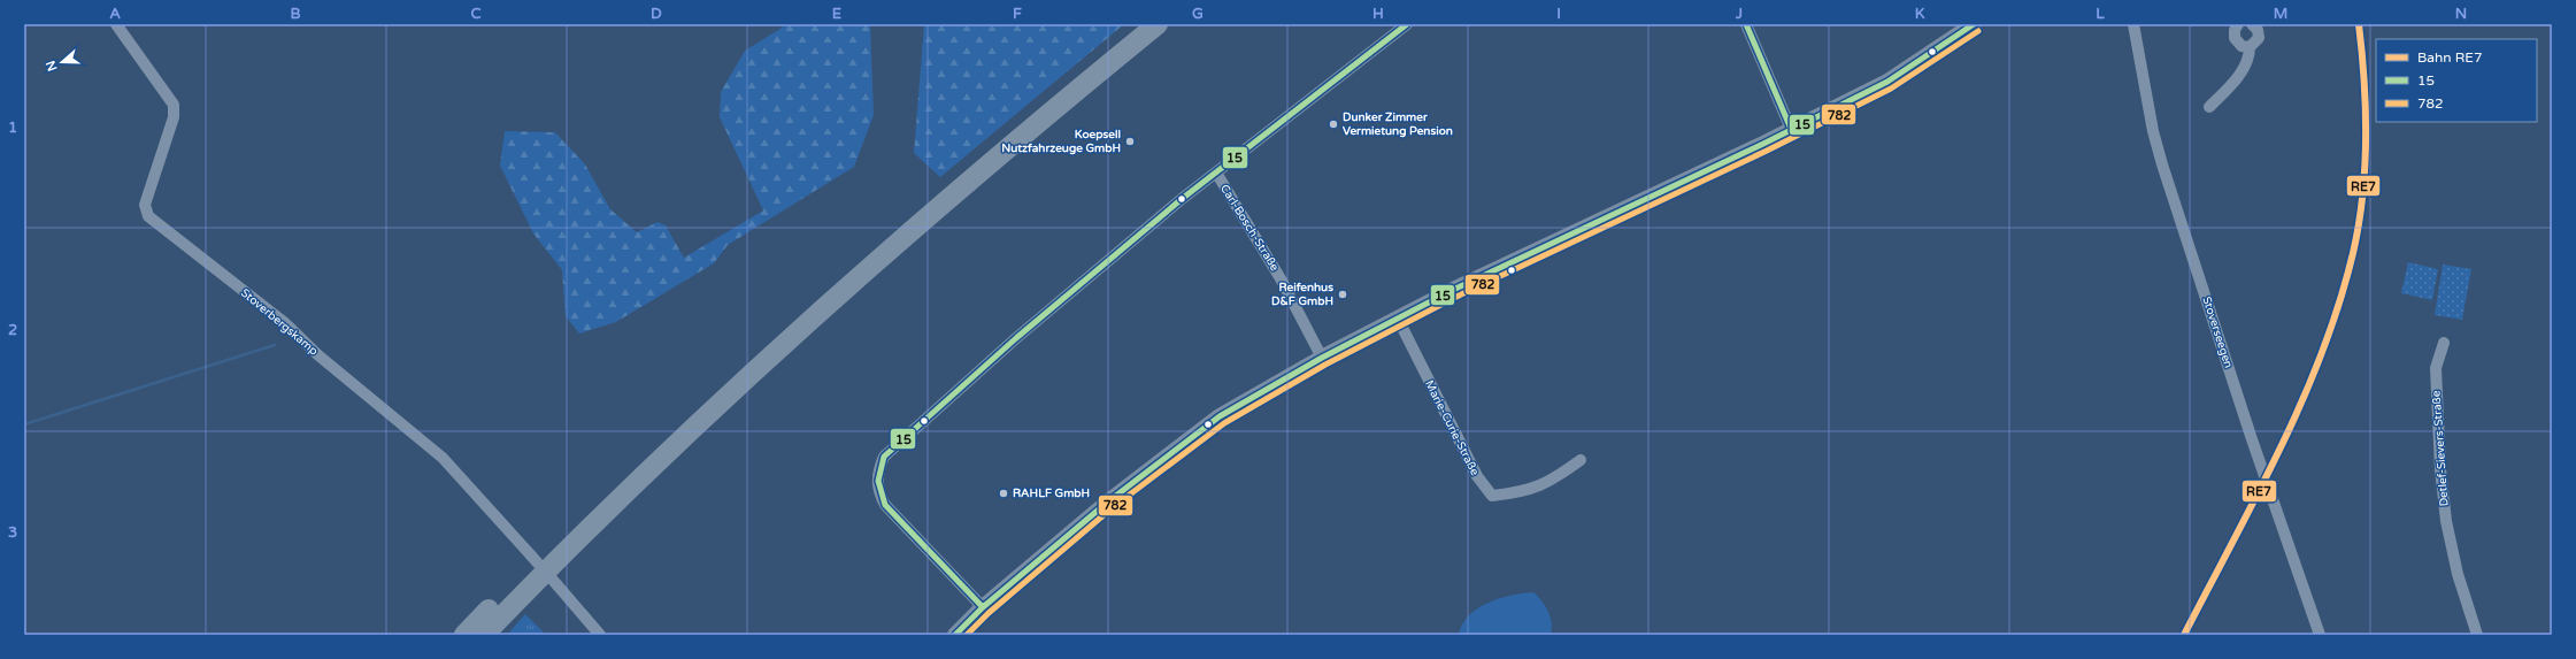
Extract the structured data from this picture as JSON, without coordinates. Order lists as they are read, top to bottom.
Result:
{
  "streets": {
    "street": [
      "Carl-Bosch-Straße",
      "Stoverbergskamp",
      "Stoverseegen",
      "Marie-Curie-Straße",
      "Detlef-Sievers-Straße"
    ]
  },
  "places": [
    "Dunker Zimmer Vermietung Pension",
    "Koepsell Nutzfahrzeuge GmbH",
    "Reifenhus D&F GmbH",
    "RAHLF GmbH"
  ],
  "lines": ["rail line RE7", "transit line 15", "transit line 782"],
  "legend": ["Bahn RE7", "15", "782"],
  "north": "left",
  "grid": {
    "columns": [
      "A",
      "B",
      "C",
      "D",
      "E",
      "F",
      "G",
      "H",
      "I",
      "J",
      "K",
      "L",
      "M",
      "N"
    ],
    "rows": ["1", "2", "3"]
  }
}
